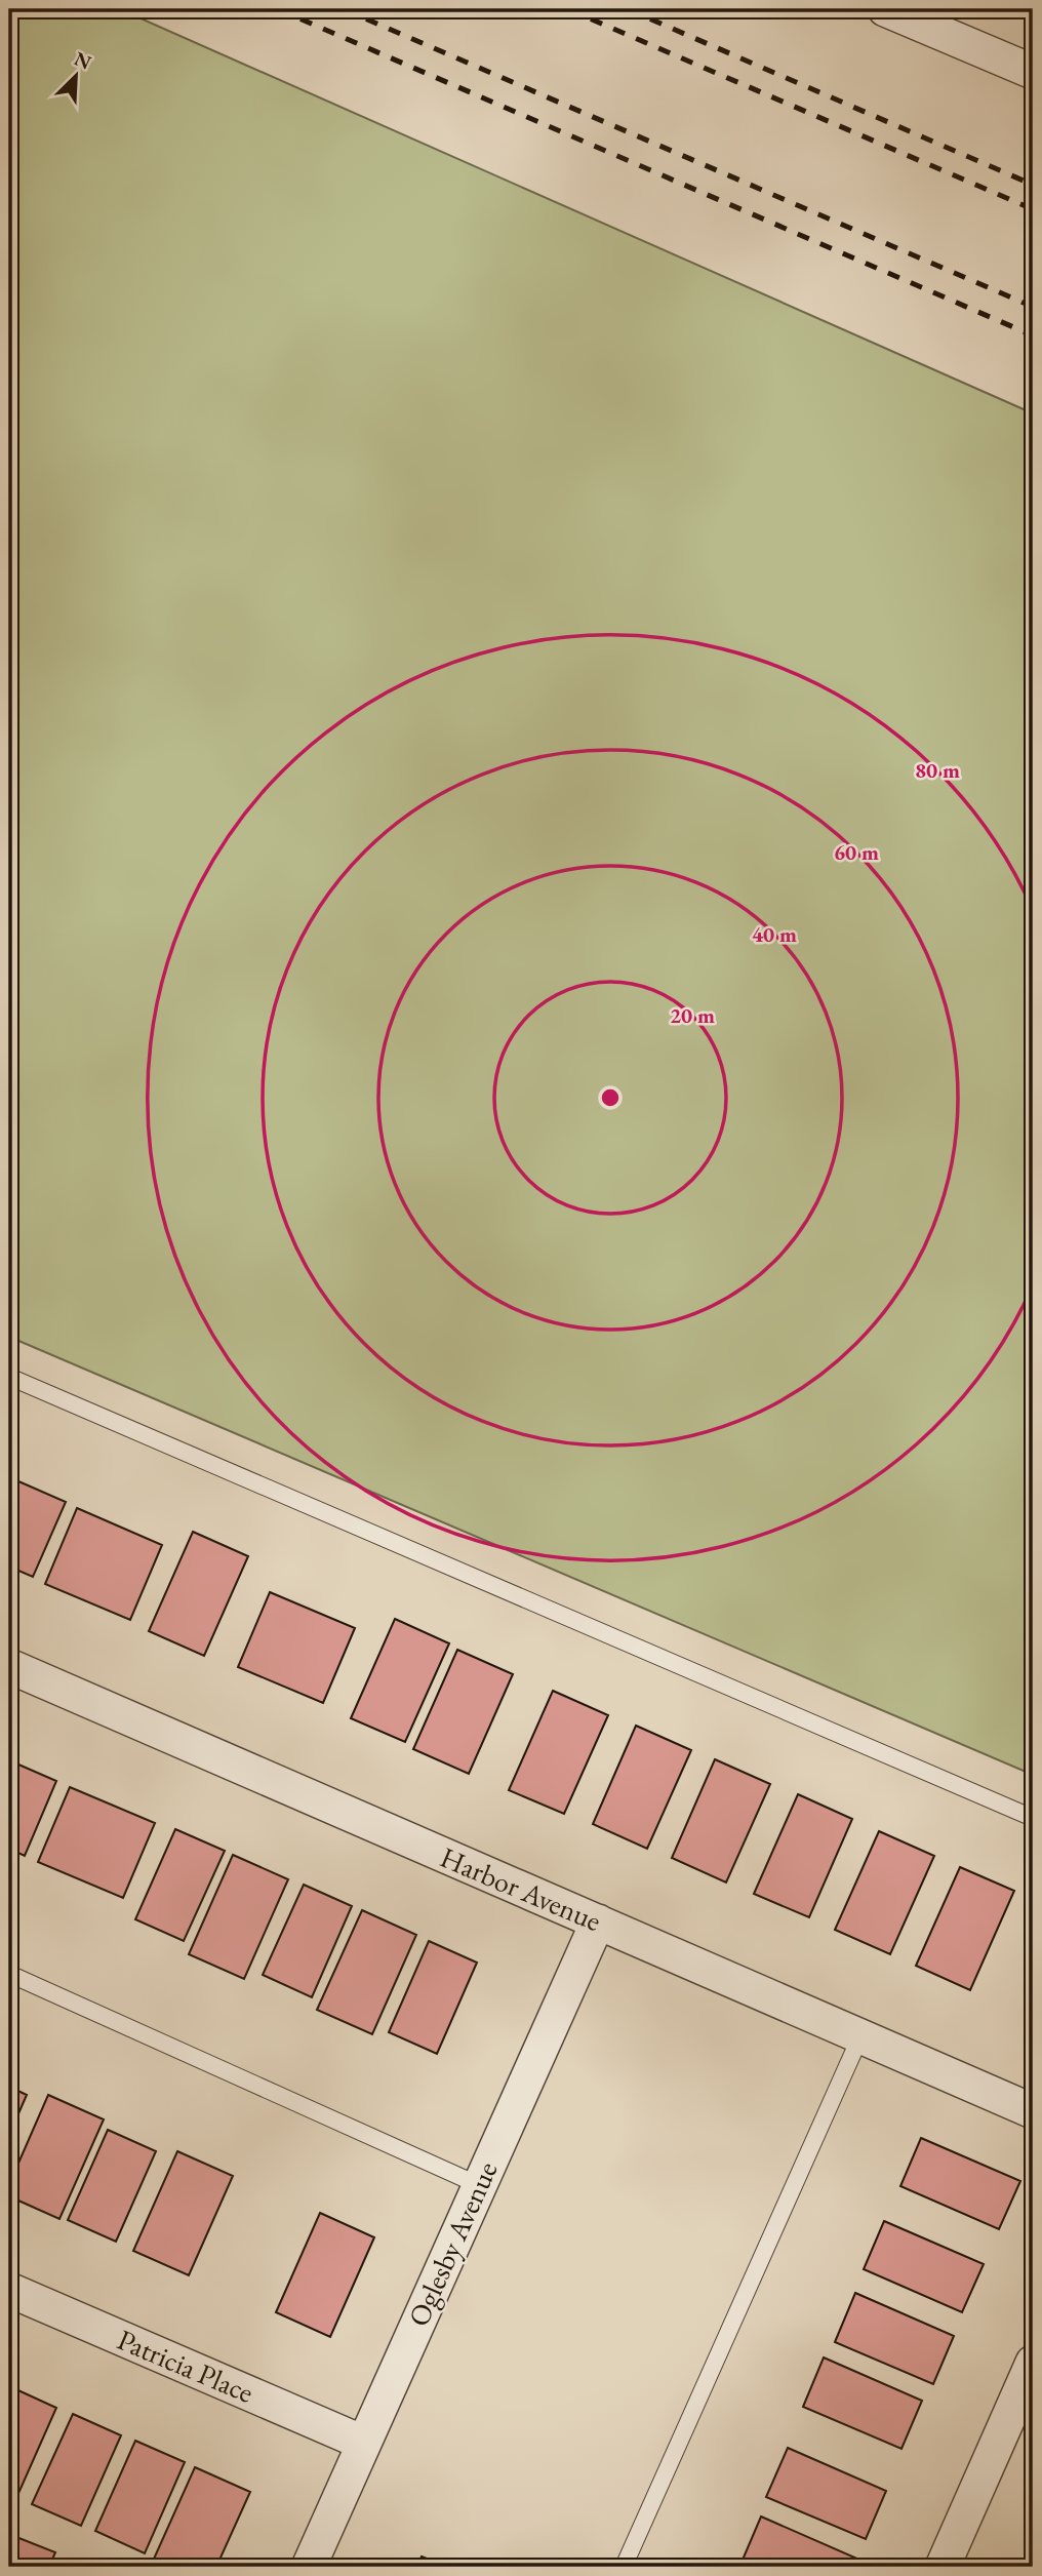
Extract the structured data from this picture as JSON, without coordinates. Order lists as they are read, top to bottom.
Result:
{
  "streets": {
    "street": ["Harbor Avenue", "Oglesby Avenue", "Patricia Place"]
  },
  "crossings": [
    ["Harbor Avenue", "Oglesby Avenue"],
    ["Oglesby Avenue", "Patricia Place"]
  ],
  "north": "top right",
  "rings": [
    "80 m",
    "60 m",
    "40 m",
    "20 m"
  ]
}
